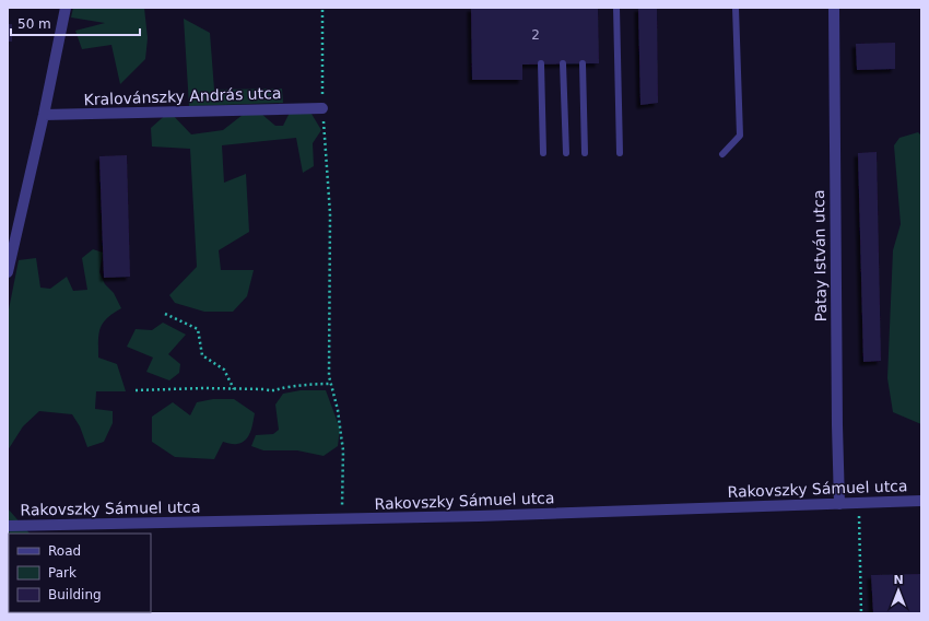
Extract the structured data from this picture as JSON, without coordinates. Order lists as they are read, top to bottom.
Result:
{
  "streets": {
    "street": ["Kralovánszky András utca", "Patay István utca", "Rakovszky Sámuel utca"]
  },
  "crossings": [
    ["Patay István utca", "Rakovszky Sámuel utca"]
  ],
  "house_numbers": ["2"],
  "legend": ["Road", "Park", "Building"],
  "scale_bar": "50 m",
  "north": "top"
}
